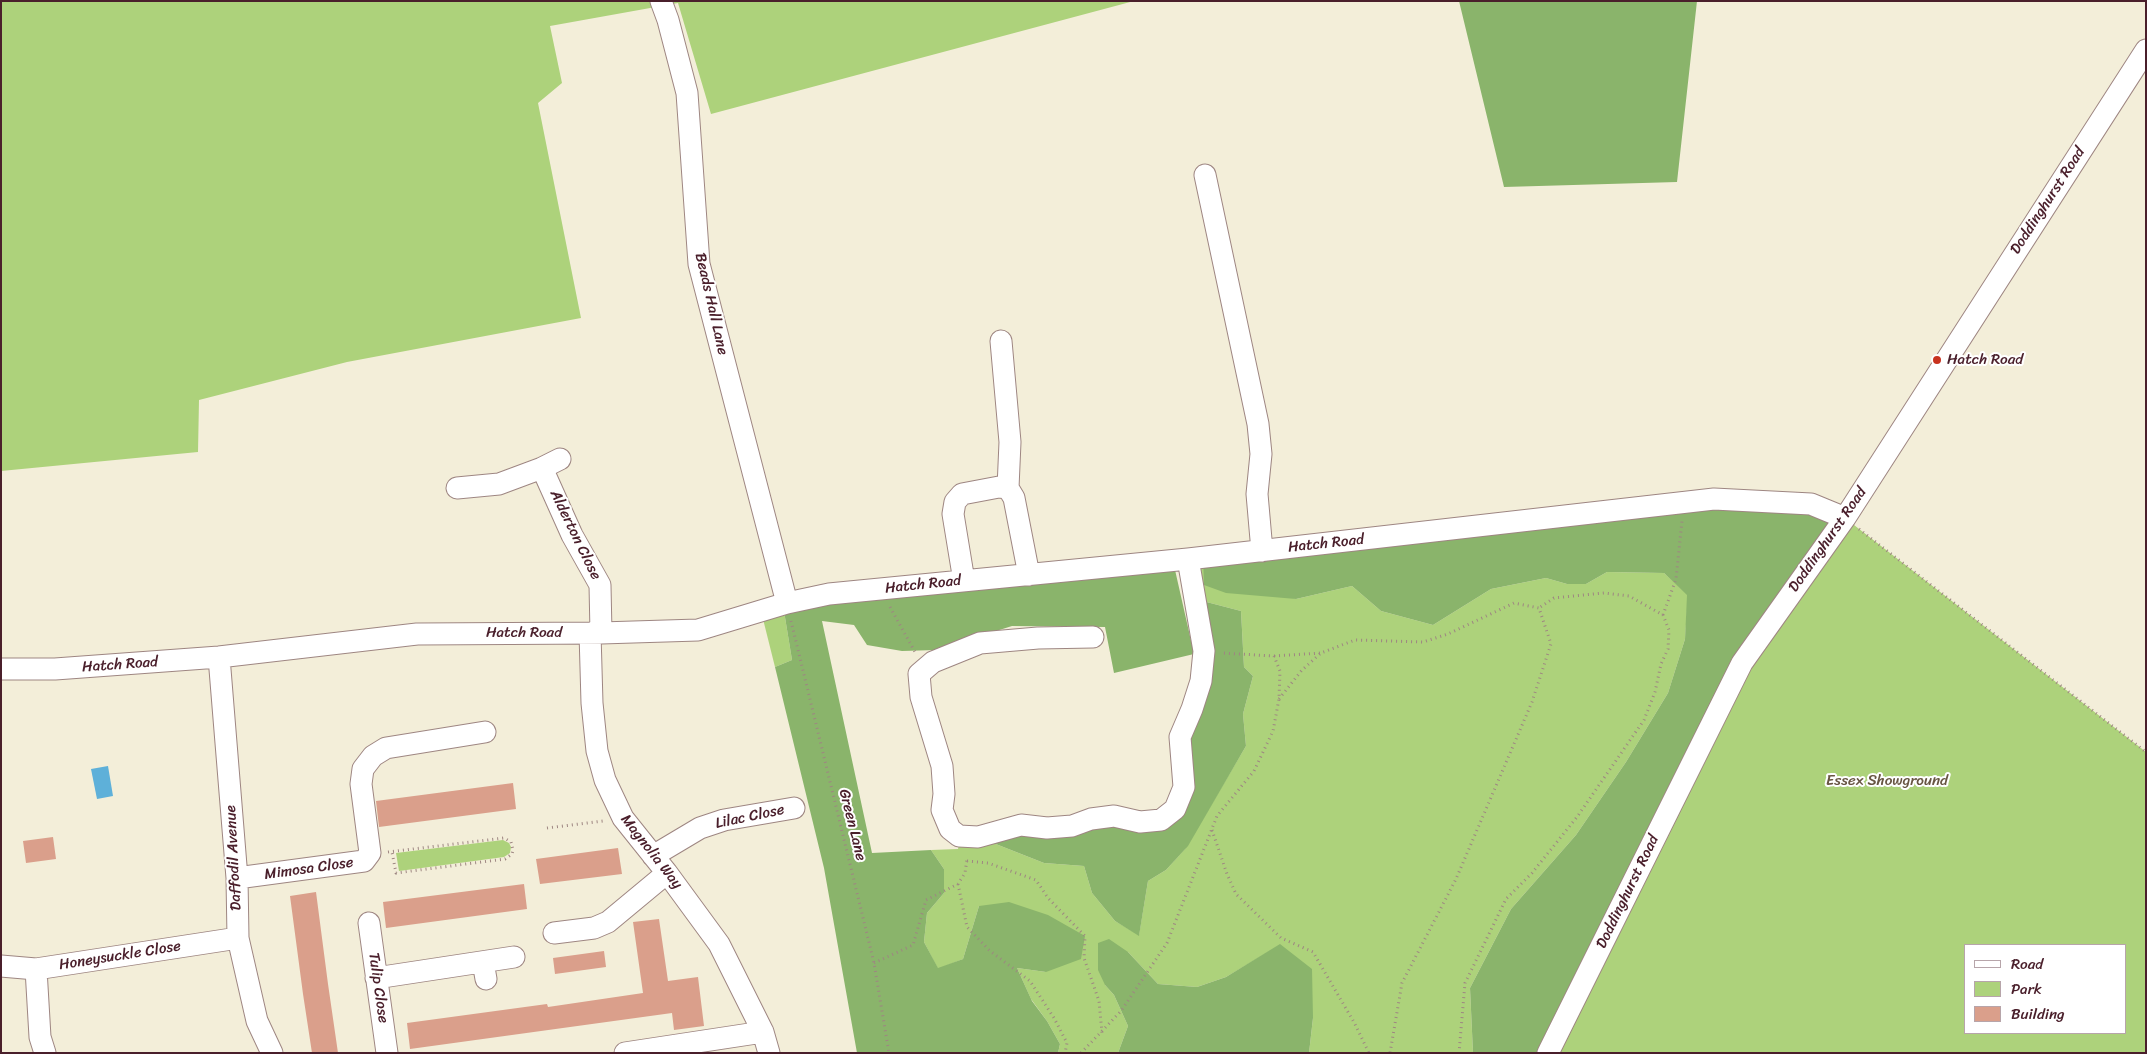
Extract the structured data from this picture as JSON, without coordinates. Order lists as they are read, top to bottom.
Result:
{
  "streets": {
    "street": [
      "Doddinghurst Road",
      "Beads Hall Lane",
      "Alderton Close",
      "Hatch Road",
      "Lilac Close",
      "Magnolia Way",
      "Daffodil Avenue",
      "Mimosa Close",
      "Honeysuckle Close",
      "Tulip Close"
    ],
    "path": ["Green Lane"]
  },
  "crossings": [
    ["Doddinghurst Road", "Hatch Road"],
    ["Beads Hall Lane", "Hatch Road"],
    ["Beads Hall Lane", "Green Lane"],
    ["Alderton Close", "Hatch Road"],
    ["Alderton Close", "Magnolia Way"],
    ["Hatch Road", "Green Lane"],
    ["Hatch Road", "Magnolia Way"],
    ["Hatch Road", "Daffodil Avenue"],
    ["Lilac Close", "Magnolia Way"],
    ["Daffodil Avenue", "Mimosa Close"],
    ["Daffodil Avenue", "Honeysuckle Close"]
  ],
  "parks": ["Essex Showground"],
  "places": ["Hatch Road"],
  "legend": ["Road", "Park", "Building"]
}
